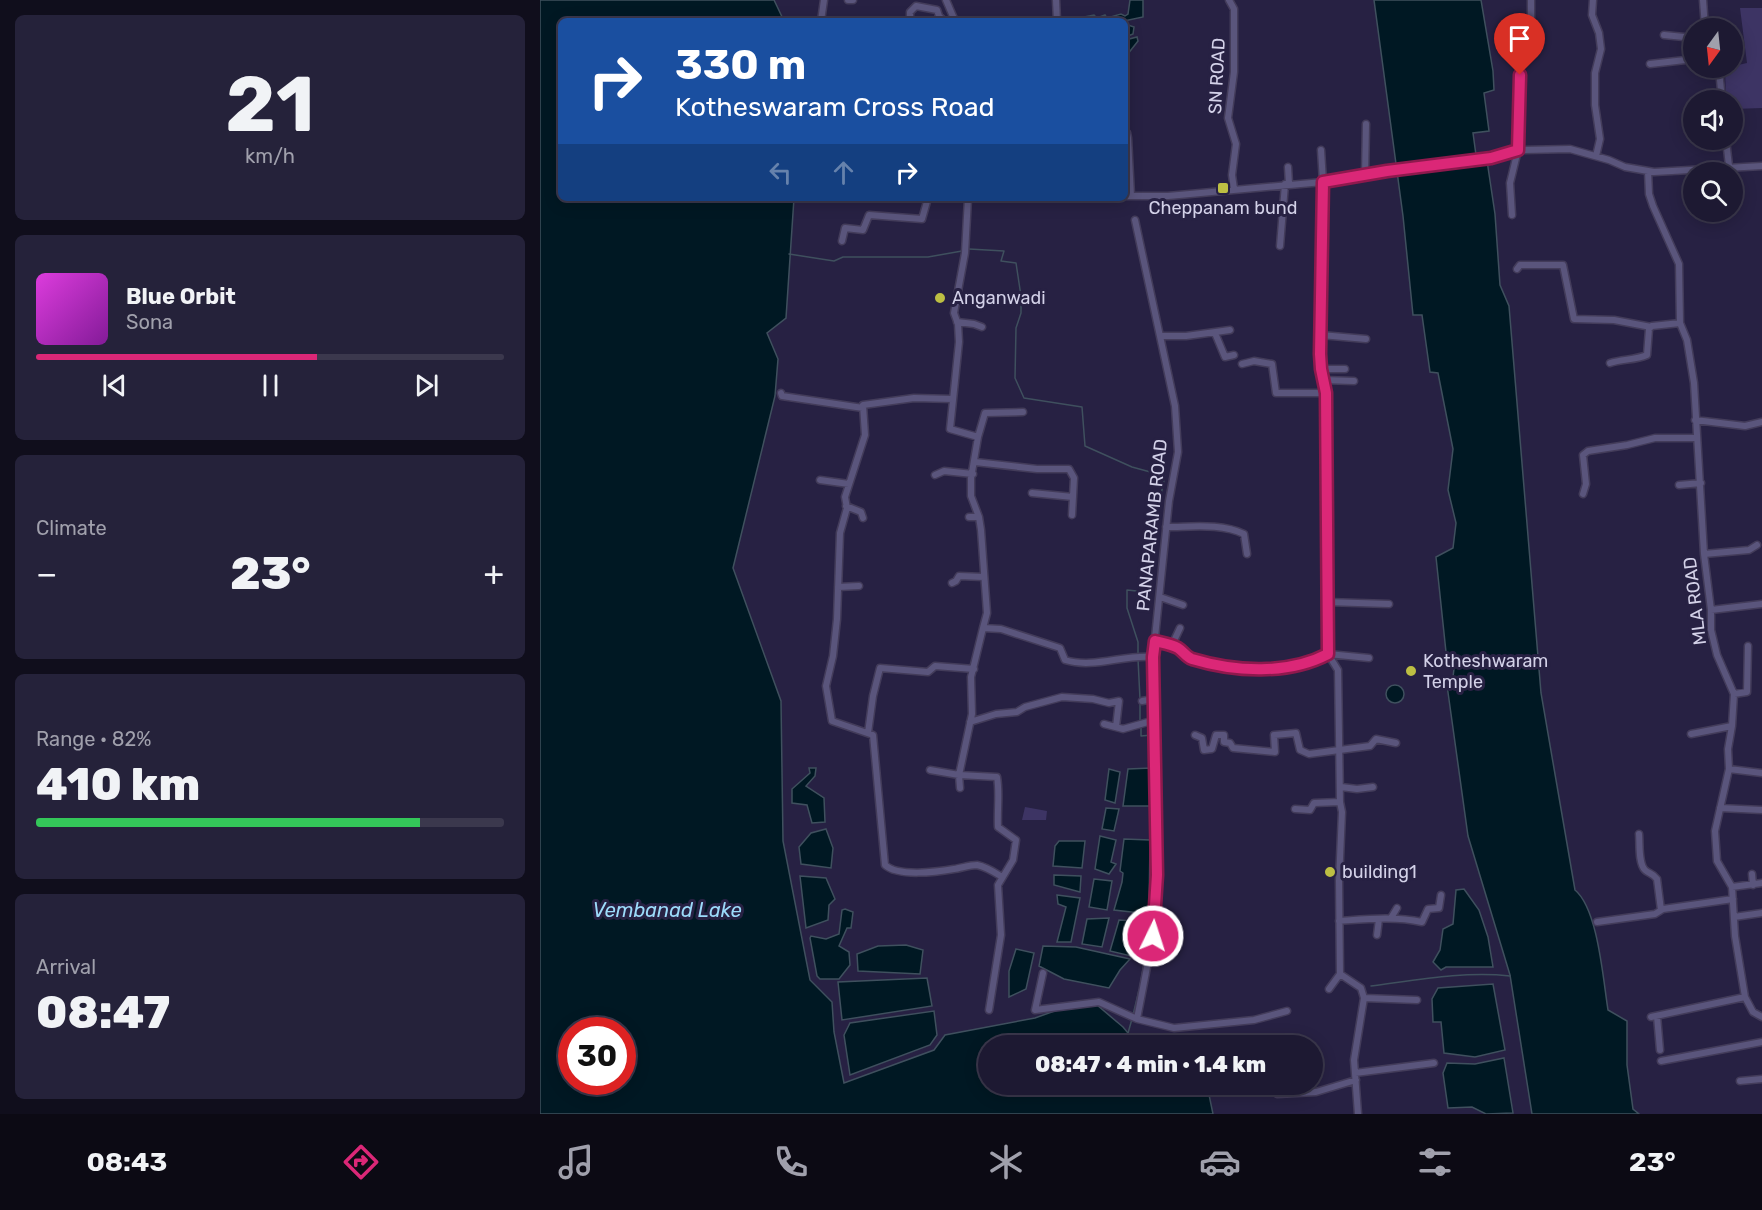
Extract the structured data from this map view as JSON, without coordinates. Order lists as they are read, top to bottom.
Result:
{
  "streets": {
    "street": ["SN ROAD", "PANAPARAMB ROAD", "MLA ROAD"]
  },
  "water": ["Vembanad Lake"],
  "places": {
    "transit": ["Cheppanam bund"],
    "other": ["Anganwadi", "Kotheshwaram Temple", "building1"]
  },
  "north": "bottom",
  "page": {
    "tile": [
      ["21", "km/h"],
      "Climate",
      ["Range · 82%", "410 km"],
      ["Arrival", "08:47"]
    ],
    "turn": ["330 m", "Kotheswaram Cross Road"],
    "song": ["Blue Orbit", "Sona"],
    "heat": ["−", "23°", "+"],
    "limit": "30",
    "trip": "08:47 · 4 min · 1.4 km",
    "tabs": ["08:43", "23°"]
  }
}
